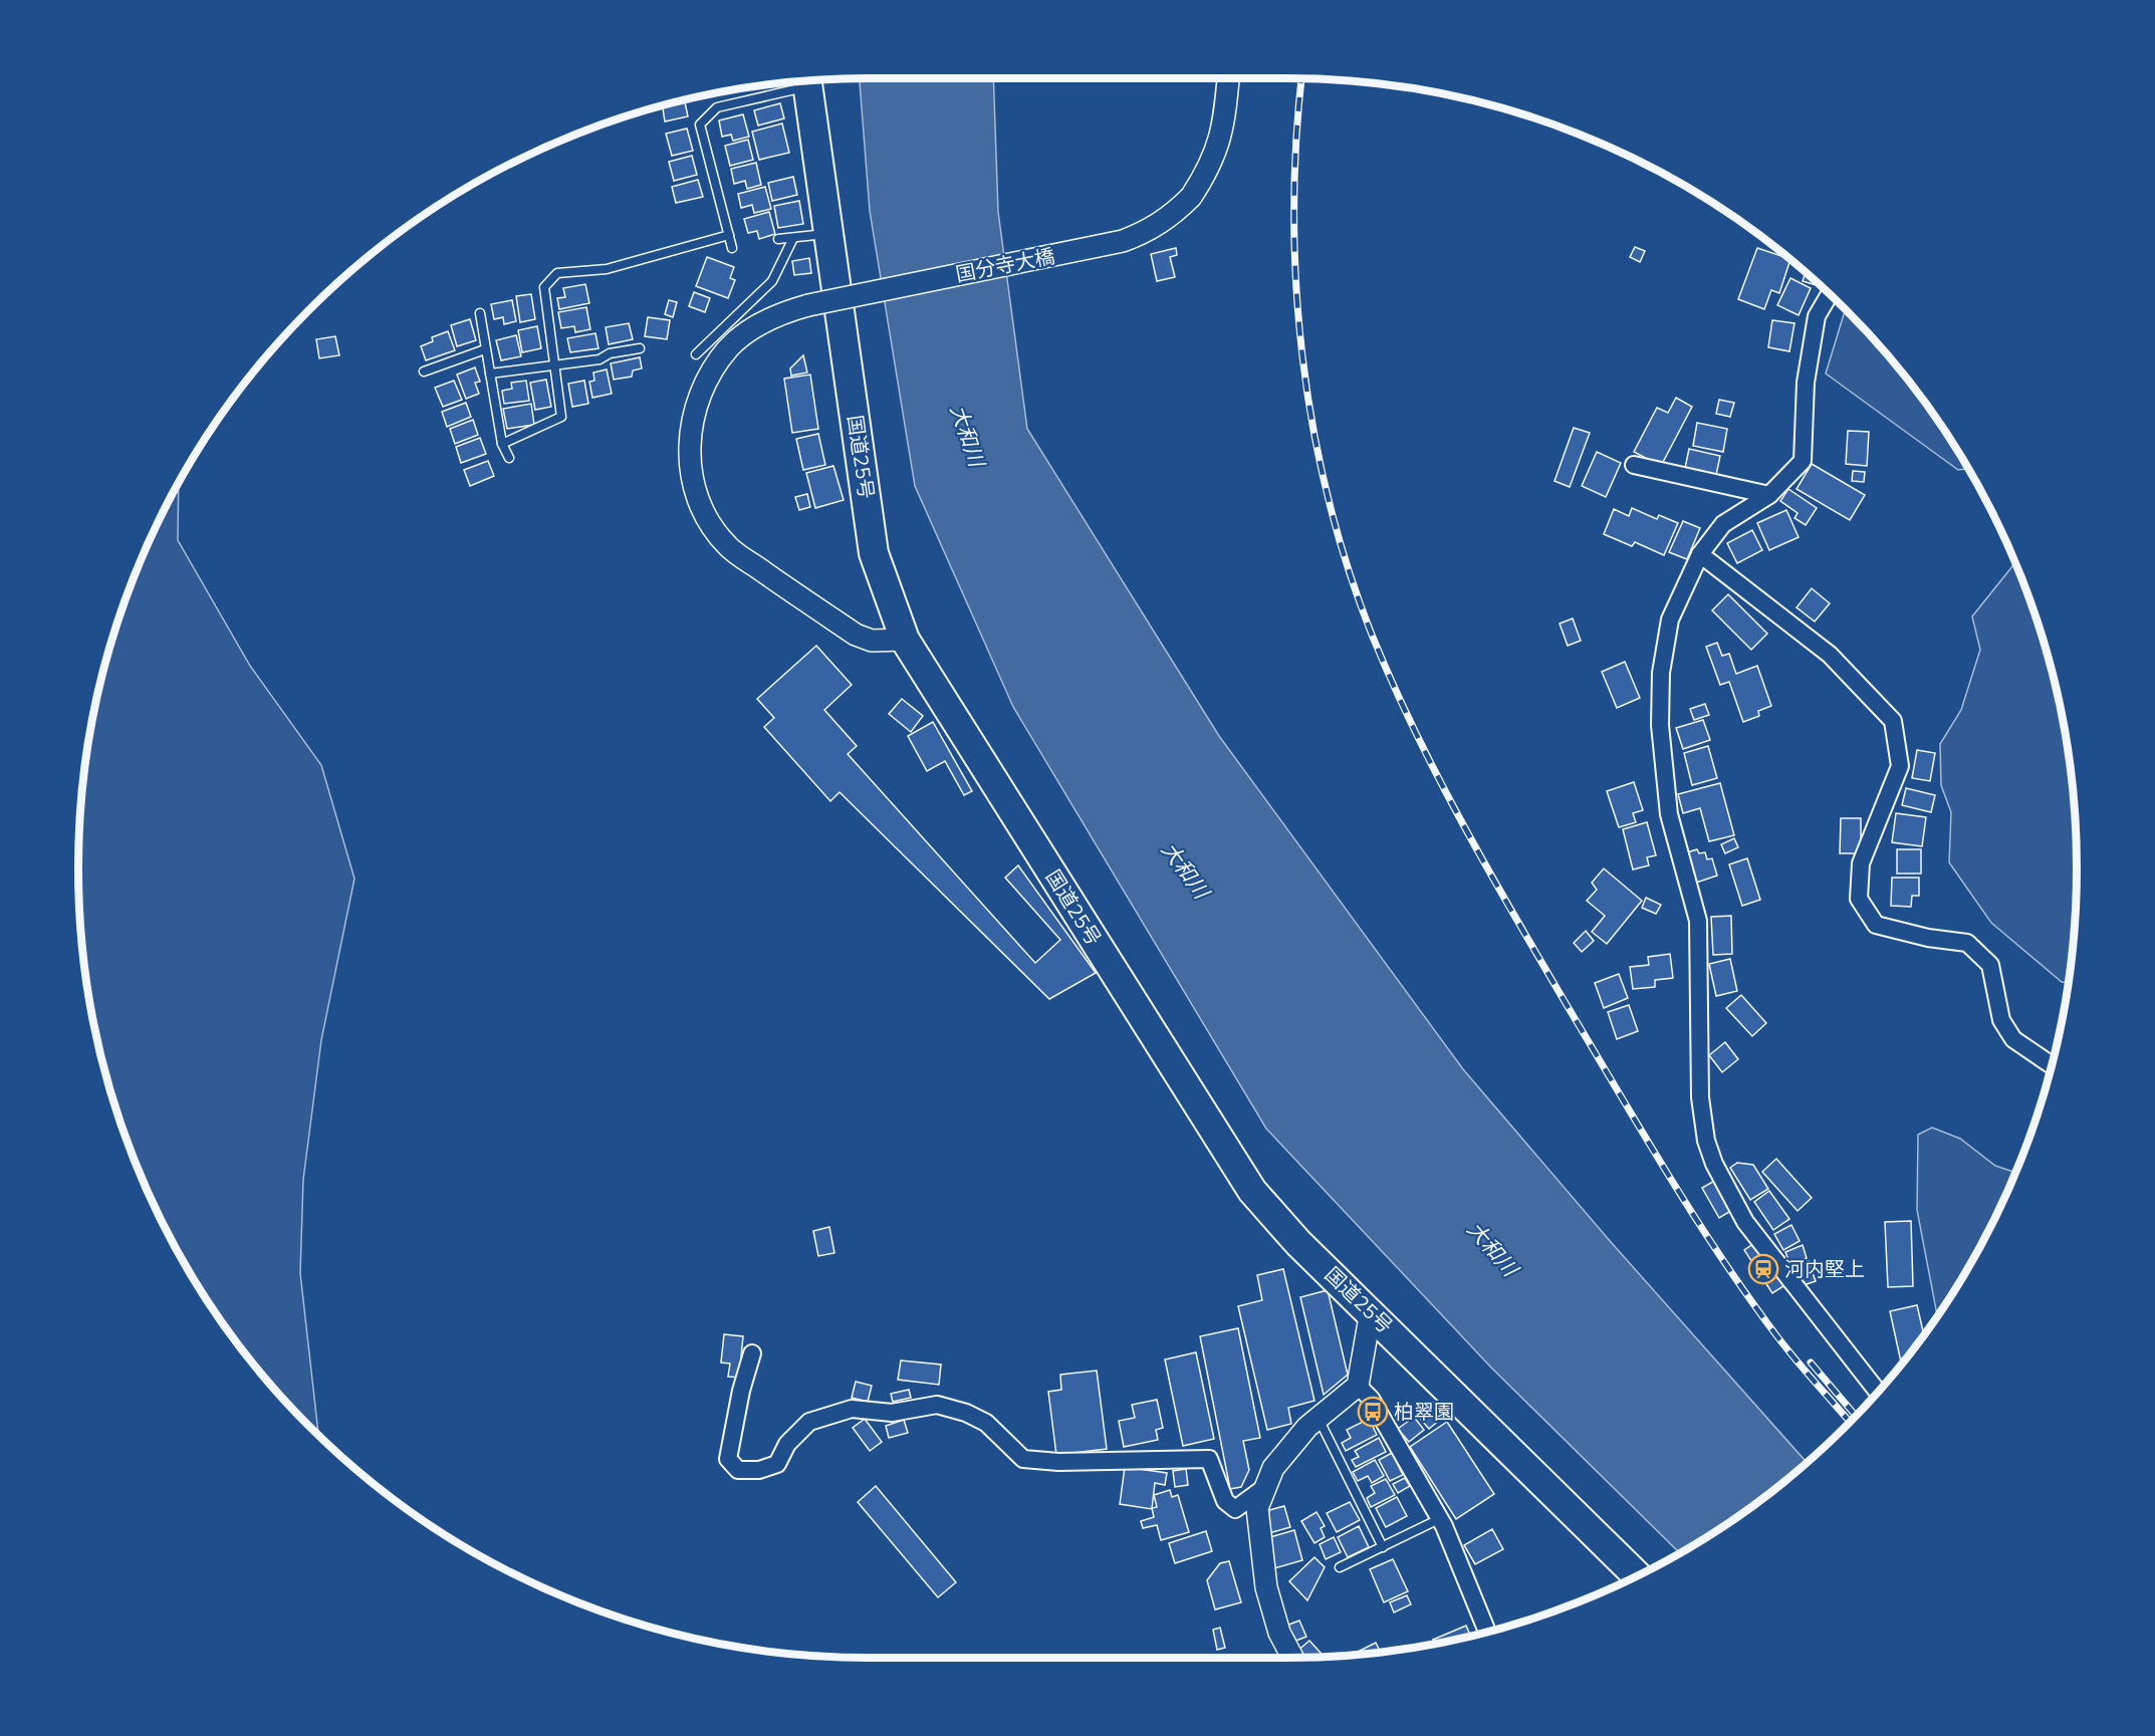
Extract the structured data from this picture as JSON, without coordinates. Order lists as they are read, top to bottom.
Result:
{
  "streets": {
    "highway": ["国道25号"],
    "street": ["国分寺大橋"]
  },
  "crossings": [
    ["国分寺大橋", "国道25号"]
  ],
  "water": ["大和川"],
  "places": {
    "station": ["河内堅上"],
    "bus stop": ["柏翠園"]
  }
}
